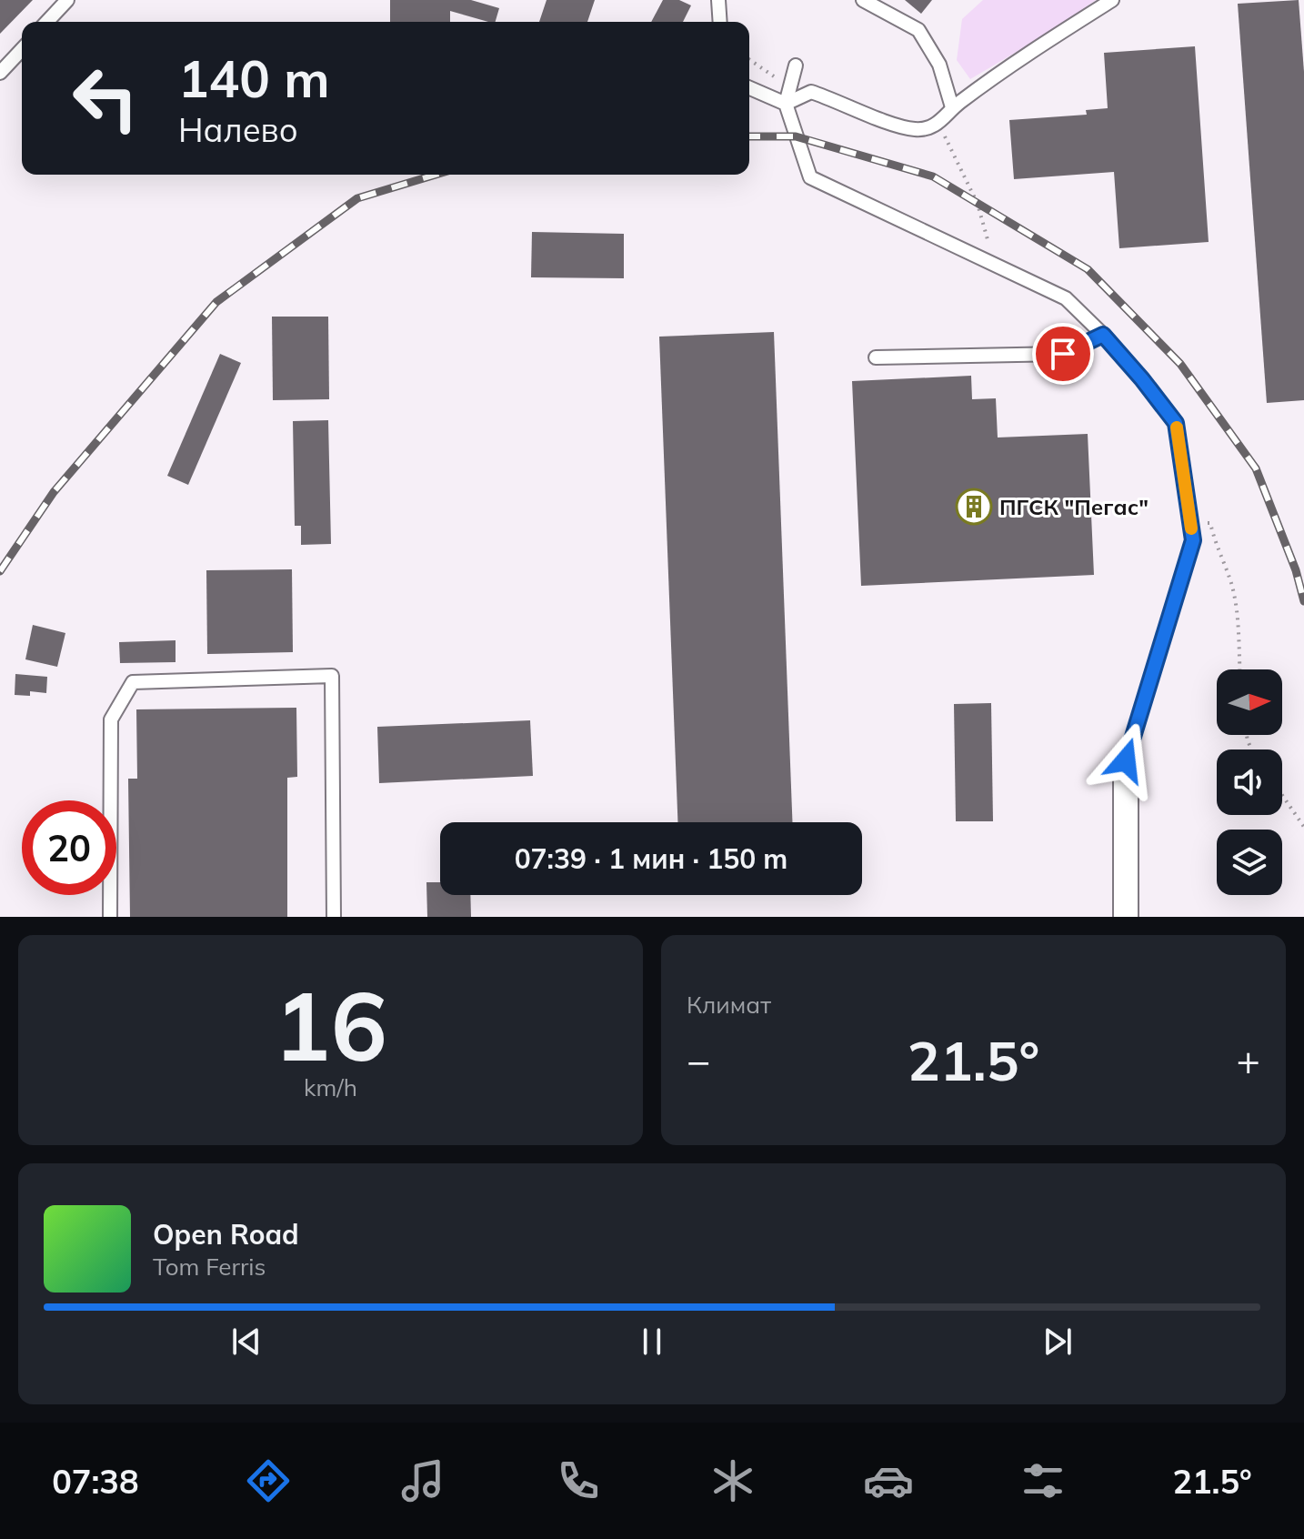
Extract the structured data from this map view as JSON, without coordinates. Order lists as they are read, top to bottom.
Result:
{
  "places": {
    "building": ["ПГСК \"Пегас\""]
  },
  "north": "right",
  "page": {
    "turn": ["140 m", "Налево"],
    "limit": "20",
    "trip": "07:39 · 1 мин · 150 m",
    "tile": [
      ["16", "km/h"],
      "Климат"
    ],
    "heat": ["−", "21.5°", "+"],
    "song": ["Open Road", "Tom Ferris"],
    "tabs": ["07:38", "21.5°"]
  }
}
